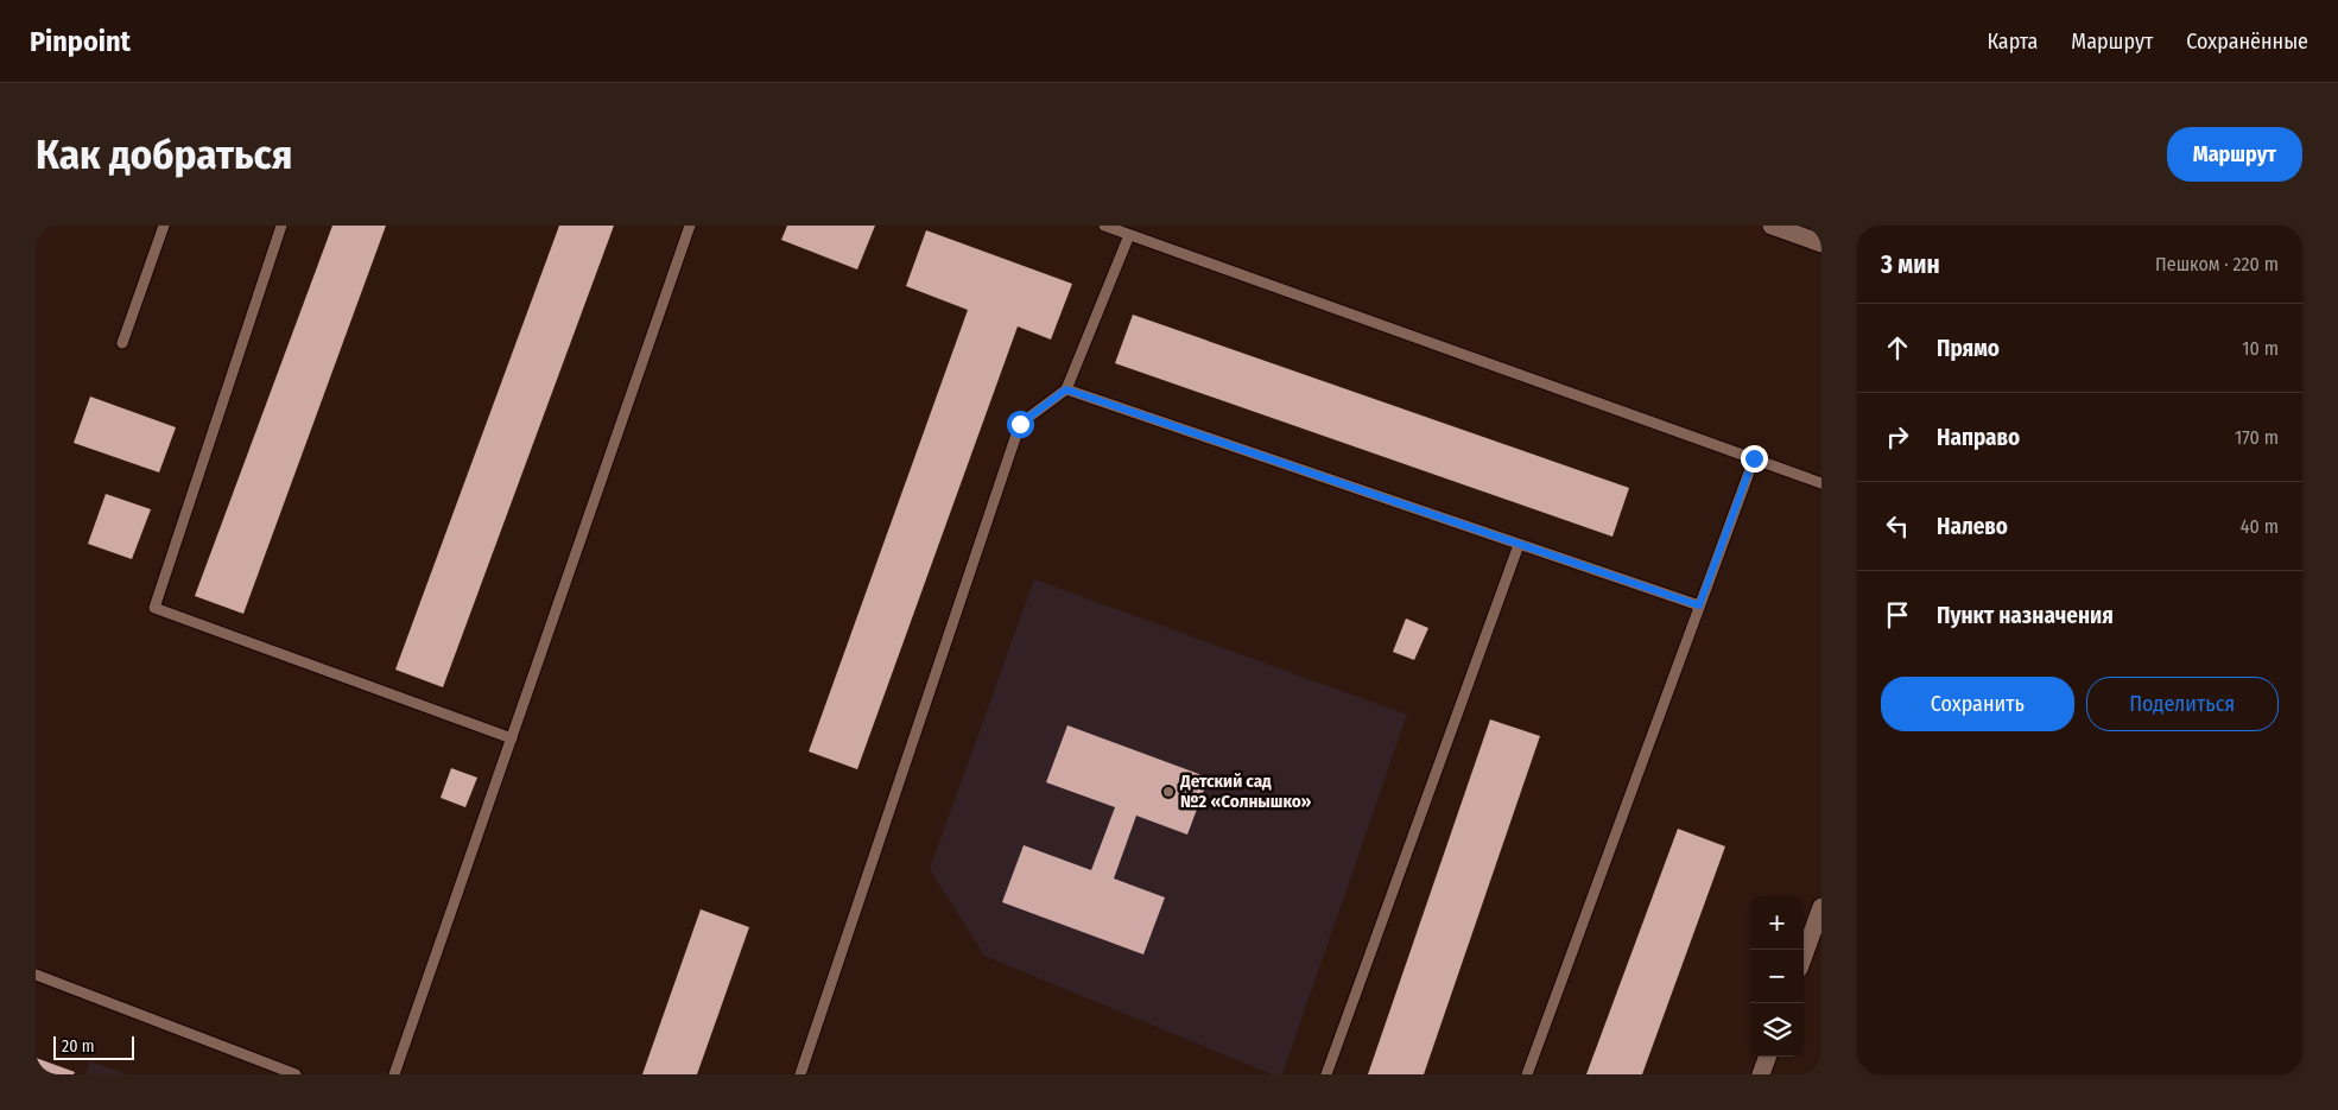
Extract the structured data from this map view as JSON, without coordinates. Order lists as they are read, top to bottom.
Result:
{
  "places": ["Детский сад №2 «Солнышко»"],
  "scale_bar": "20 m",
  "page": {
    "header": "Pinpoint",
    "nav": ["Карта", "Маршрут", "Сохранённые"],
    "buttons": [
      "Маршрут",
      ["Сохранить", "Поделиться"]
    ],
    "title": "Как добраться",
    "heading": ["3 мин", "Пешком · 220 m"],
    "list": [
      ["Прямо", "10 m"],
      ["Направо", "170 m"],
      ["Налево", "40 m"],
      "Пункт назначения"
    ],
    "map_buttons": ["+", "−"],
    "scale": "20 m"
  }
}
